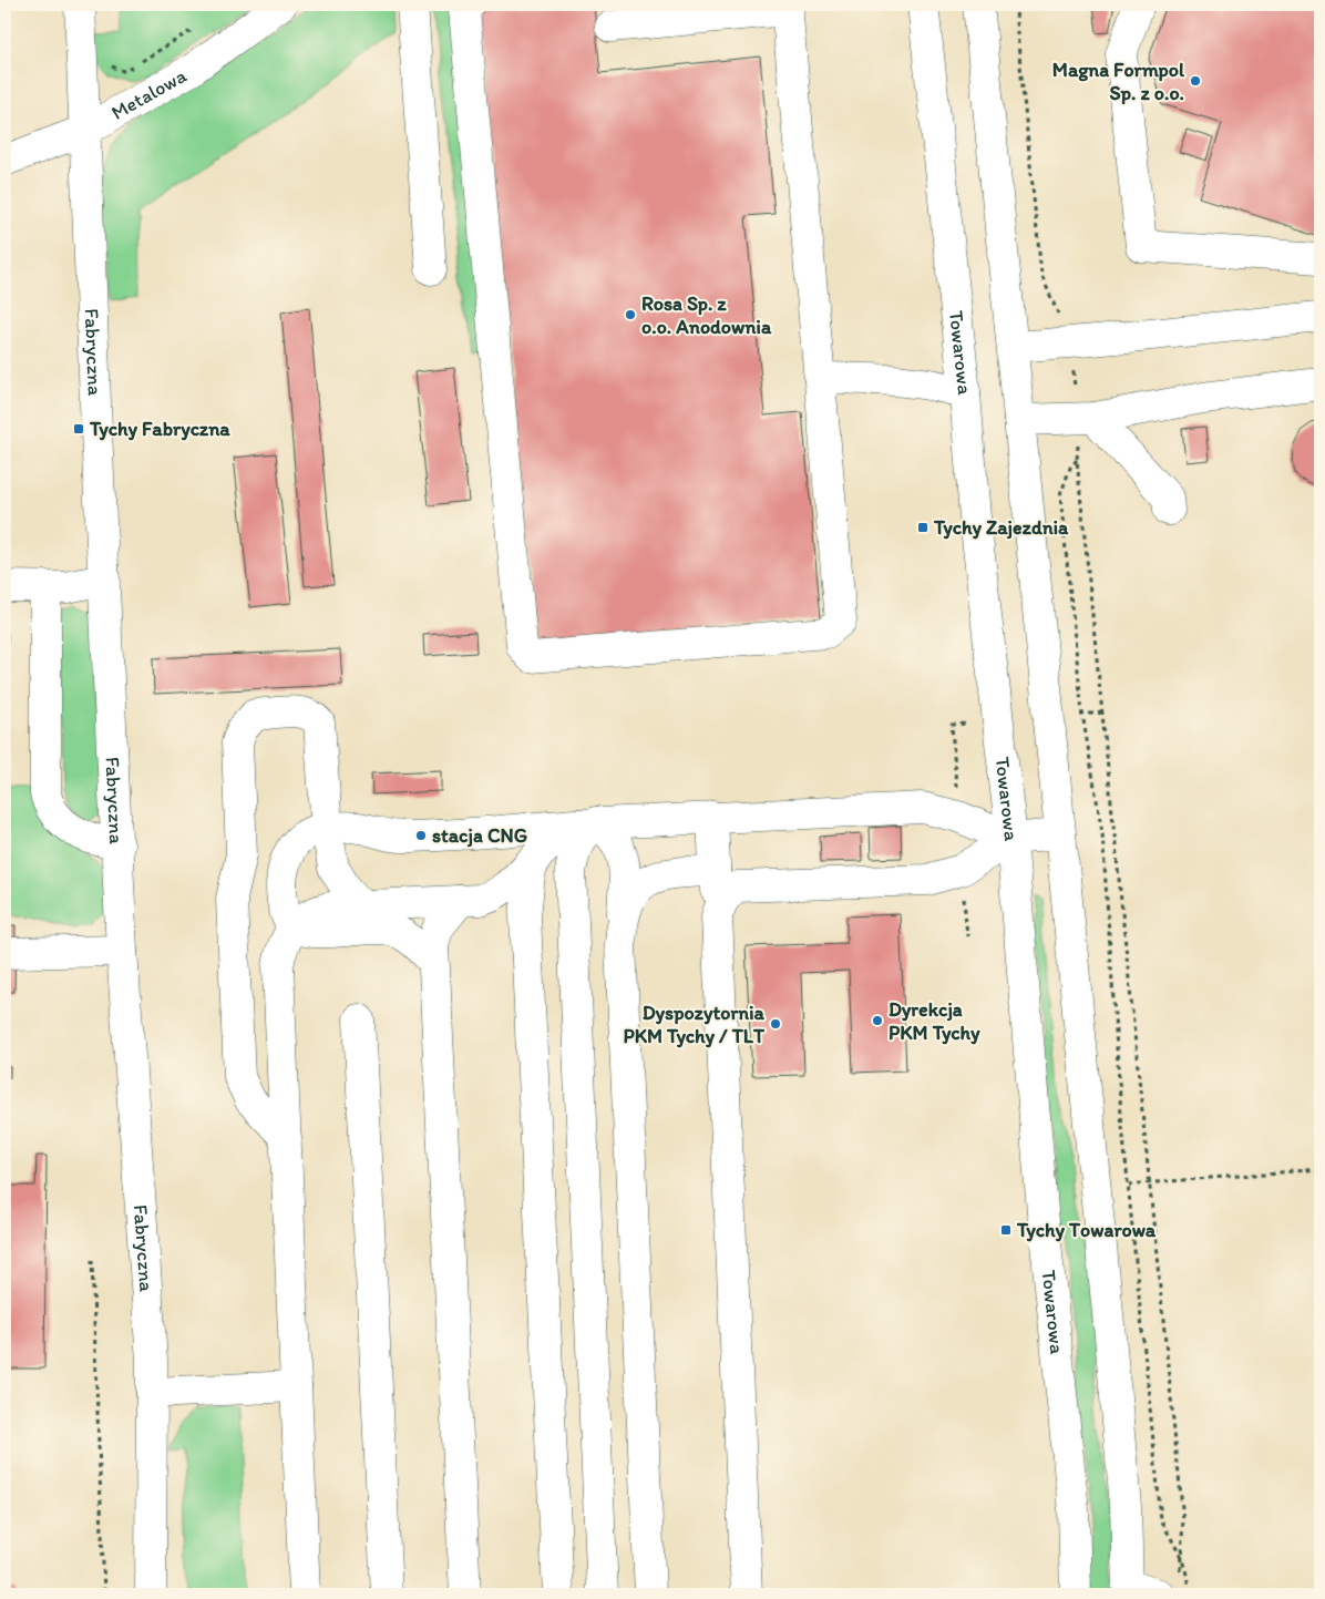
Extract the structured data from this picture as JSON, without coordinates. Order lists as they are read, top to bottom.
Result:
{
  "streets": {
    "street": ["Metalowa", "Fabryczna", "Towarowa"]
  },
  "crossings": [
    ["Metalowa", "Fabryczna"]
  ],
  "places": {
    "other": [
      "Magna Formpol Sp. z o.o.",
      "Rosa Sp. z o.o. Anodownia",
      "stacja CNG",
      "Dyrekcja PKM Tychy",
      "Dyspozytornia PKM Tychy / TLT"
    ],
    "transit": ["Tychy Fabryczna", "Tychy Zajezdnia", "Tychy Towarowa"]
  }
}
